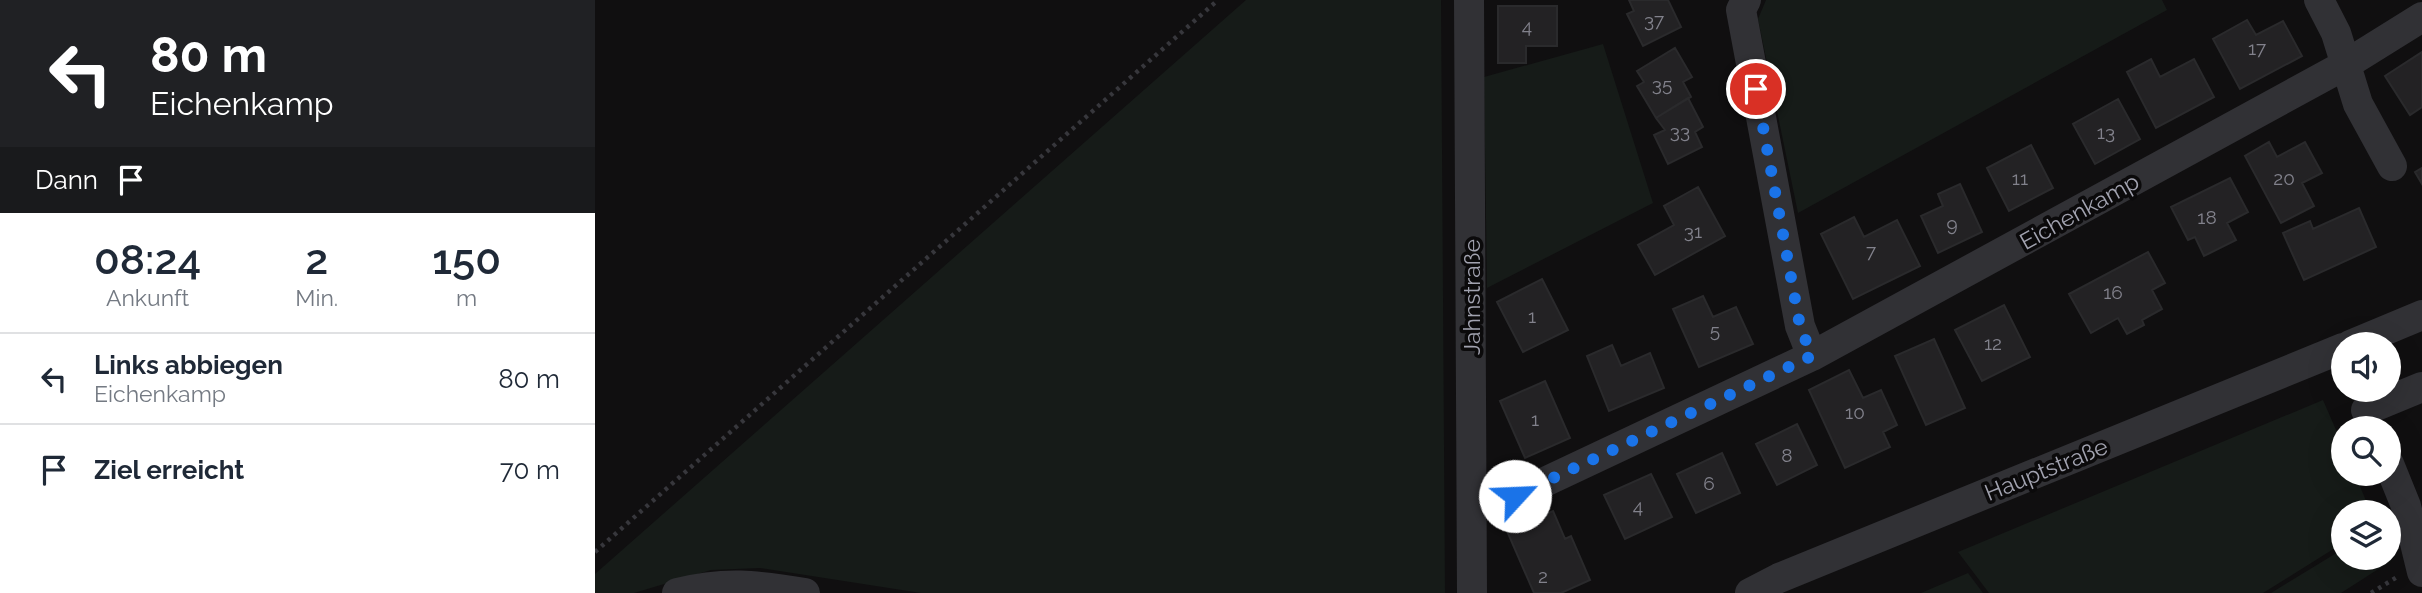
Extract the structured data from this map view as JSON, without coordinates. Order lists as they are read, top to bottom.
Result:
{
  "streets": {
    "street": ["Eichenkamp", "Jahnstraße", "Hauptstraße"]
  },
  "crossings": [
    ["Eichenkamp", "Jahnstraße"]
  ],
  "house_numbers": [
    "37",
    "4",
    "17",
    "35",
    "33",
    "13",
    "11",
    "20",
    "18",
    "9",
    "31",
    "7",
    "16",
    "1",
    "5",
    "12",
    "10",
    "1",
    "8",
    "6",
    "4",
    "2"
  ],
  "page": {
    "turn": ["80 m", "Eichenkamp"],
    "then": "Dann",
    "eta": [
      "08:24",
      "Ankunft",
      "2",
      "Min.",
      "150",
      "m"
    ],
    "list": [
      {
        "name": "Links abbiegen",
        "note": "Eichenkamp",
        "value": "80 m"
      },
      {
        "name": "Ziel erreicht",
        "value": "70 m"
      }
    ]
  }
}
